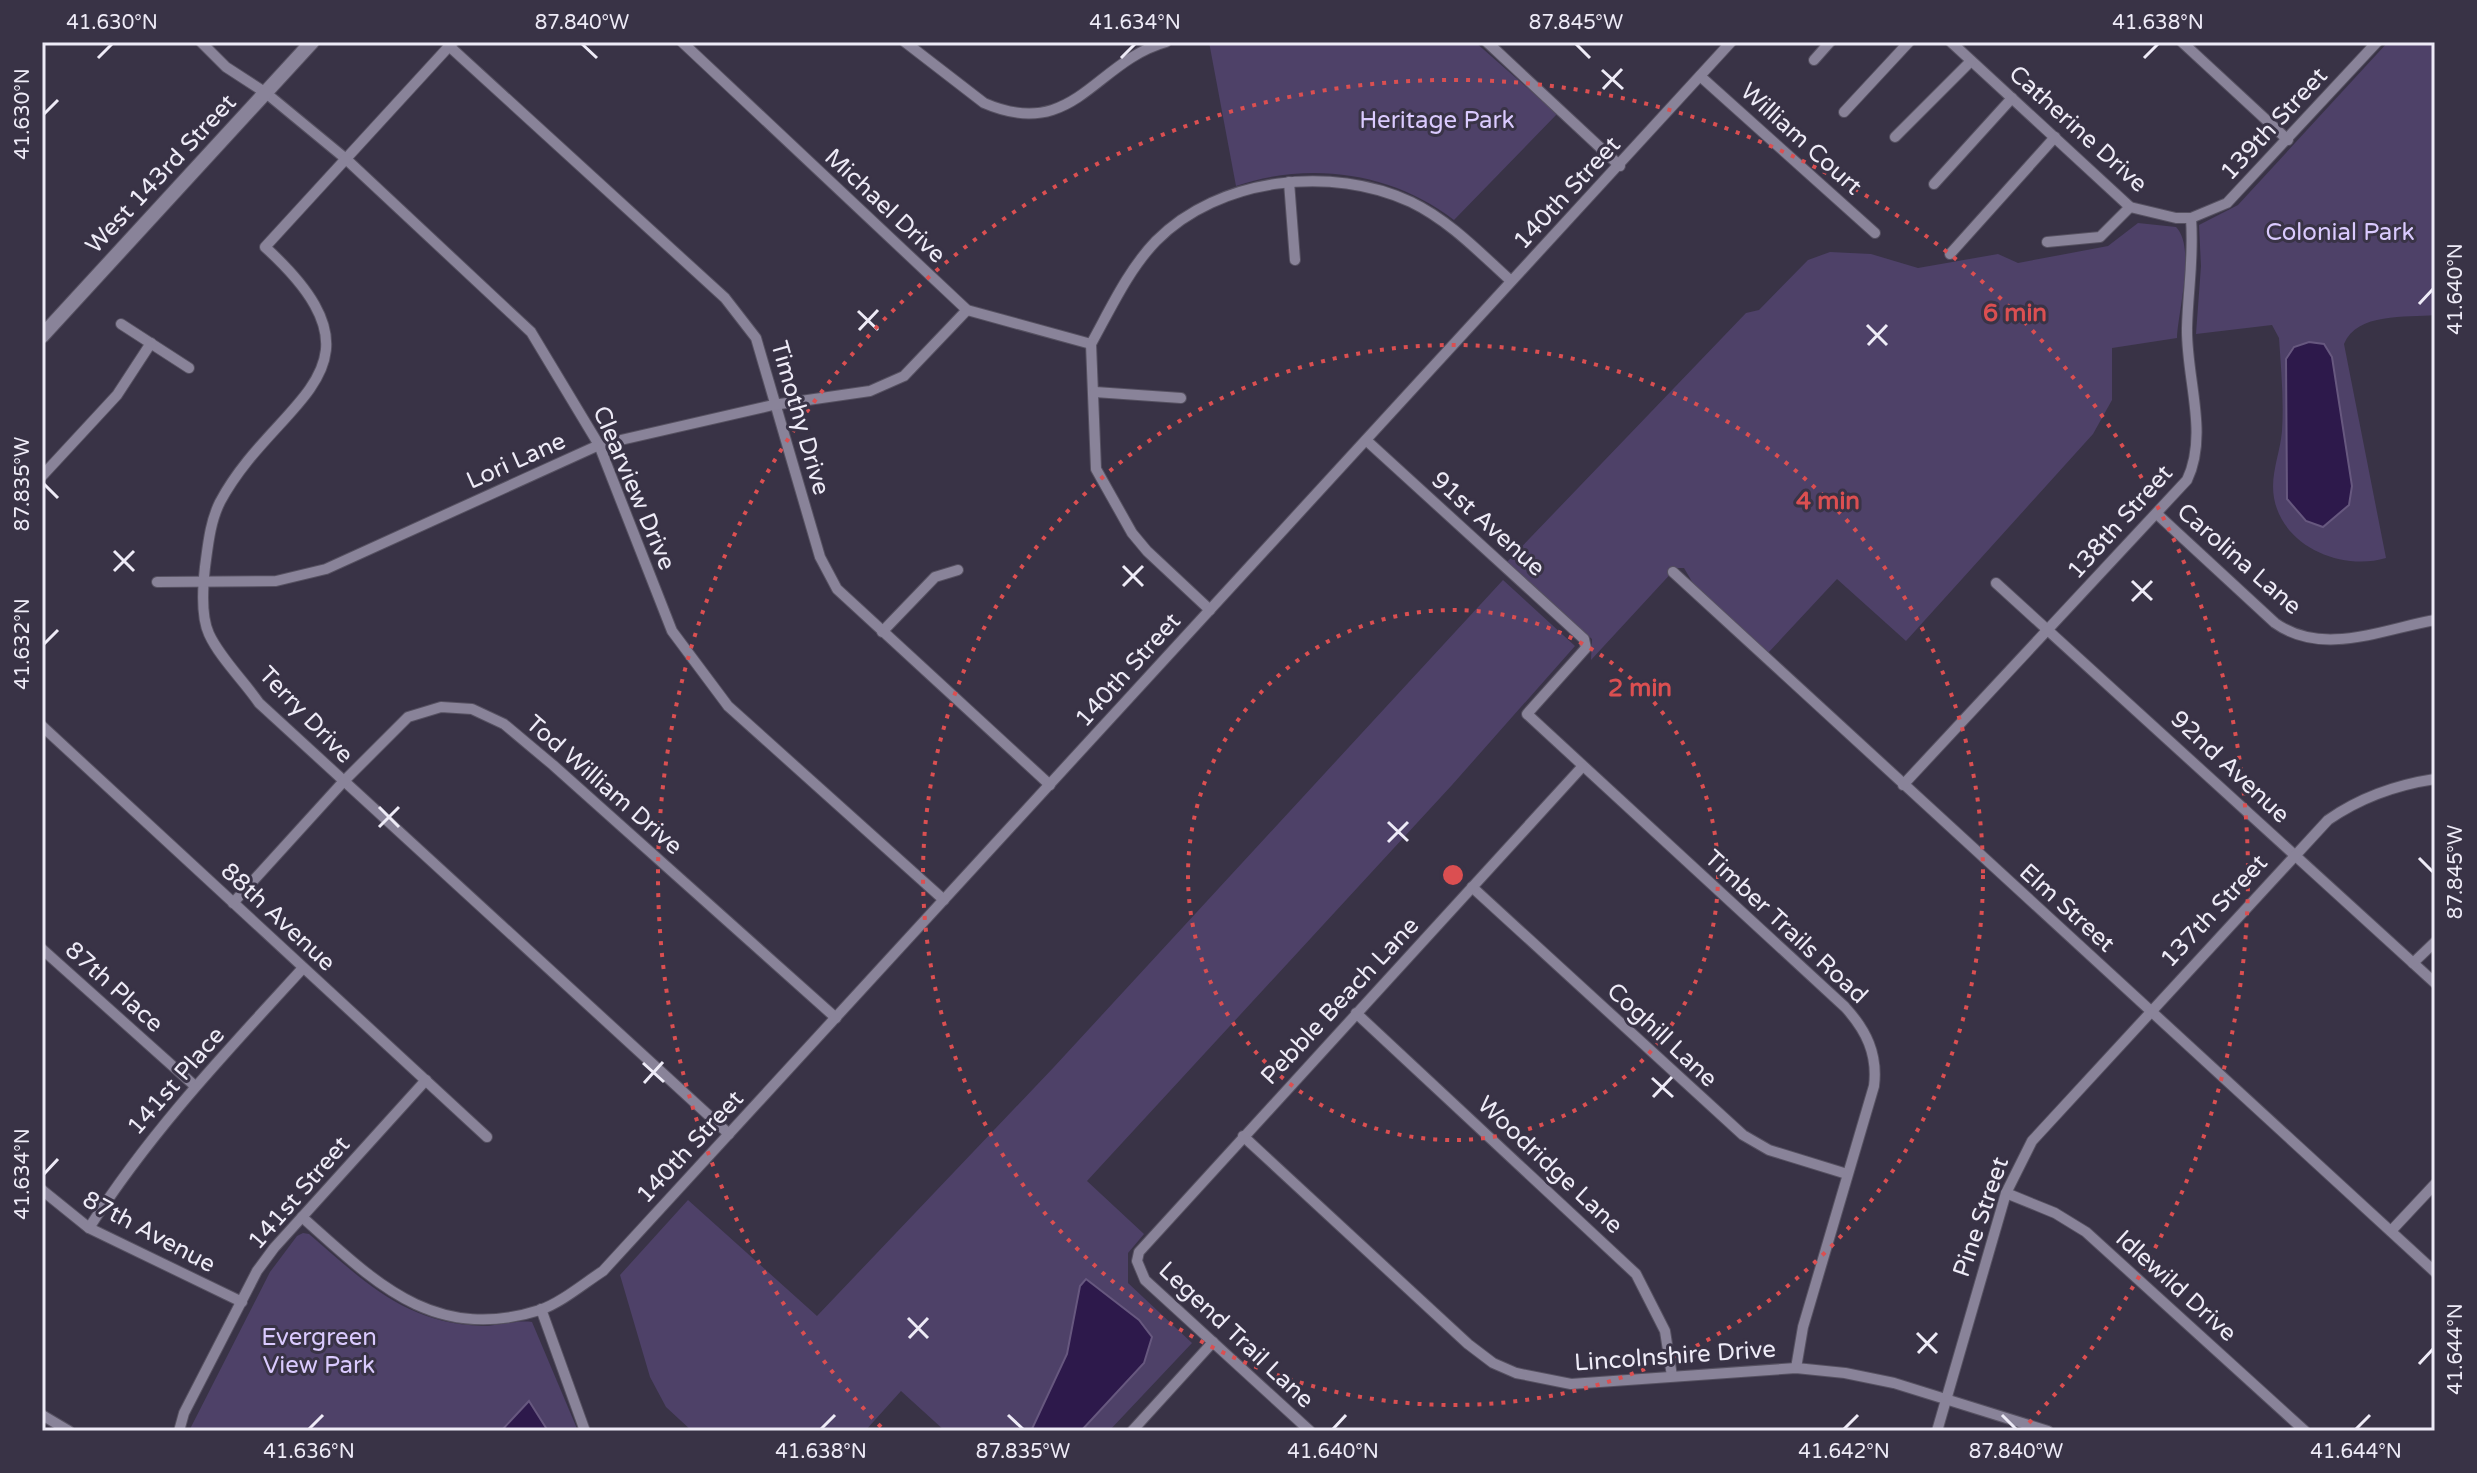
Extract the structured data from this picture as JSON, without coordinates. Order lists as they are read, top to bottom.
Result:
{
  "streets": {
    "main road": ["West 143rd Street"],
    "street": [
      "139th Street",
      "Catherine Drive",
      "William Court",
      "140th Street",
      "Michael Drive",
      "Timothy Drive",
      "Lori Lane",
      "Clearview Drive",
      "138th Street",
      "91st Avenue",
      "Carolina Lane",
      "Terry Drive",
      "92nd Avenue",
      "Tod William Drive",
      "Elm Street",
      "137th Street",
      "88th Avenue",
      "Timber Trails Road",
      "87th Place",
      "Pebble Beach Lane",
      "Coghill Lane",
      "141st Place",
      "Woodridge Lane",
      "141st Street",
      "Pine Street",
      "87th Avenue",
      "Idlewild Drive",
      "Legend Trail Lane",
      "Lincolnshire Drive"
    ]
  },
  "crossings": [
    ["139th Street", "Catherine Drive"],
    ["139th Street", "138th Street"],
    ["Catherine Drive", "138th Street"],
    ["William Court", "140th Street"],
    ["West 143rd Street", "Clearview Drive"],
    ["140th Street", "Timothy Drive"],
    ["140th Street", "Clearview Drive"],
    ["140th Street", "91st Avenue"],
    ["140th Street", "Terry Drive"],
    ["140th Street", "Tod William Drive"],
    ["Michael Drive", "Lori Lane"],
    ["Timothy Drive", "Lori Lane"],
    ["Lori Lane", "Clearview Drive"],
    ["Lori Lane", "Terry Drive"],
    ["Clearview Drive", "Terry Drive"],
    ["138th Street", "Carolina Lane"],
    ["138th Street", "92nd Avenue"],
    ["138th Street", "Elm Street"],
    ["91st Avenue", "Timber Trails Road"],
    ["Terry Drive", "Tod William Drive"],
    ["92nd Avenue", "137th Street"],
    ["Tod William Drive", "88th Avenue"],
    ["Elm Street", "137th Street"],
    ["Elm Street", "Pine Street"],
    ["137th Street", "Pine Street"],
    ["88th Avenue", "141st Place"],
    ["88th Avenue", "141st Street"],
    ["Timber Trails Road", "Pebble Beach Lane"],
    ["Timber Trails Road", "Coghill Lane"],
    ["Timber Trails Road", "Lincolnshire Drive"],
    ["87th Place", "141st Place"],
    ["Pebble Beach Lane", "Coghill Lane"],
    ["Pebble Beach Lane", "Woodridge Lane"],
    ["Pebble Beach Lane", "Legend Trail Lane"],
    ["Pebble Beach Lane", "Lincolnshire Drive"],
    ["141st Place", "87th Avenue"],
    ["Woodridge Lane", "Lincolnshire Drive"],
    ["141st Street", "87th Avenue"],
    ["Pine Street", "Idlewild Drive"],
    ["Pine Street", "Lincolnshire Drive"]
  ],
  "parks": ["Heritage Park", "Colonial Park", "Evergreen View Park"],
  "coordinates": [
    "41.630°N",
    "87.840°W",
    "41.634°N",
    "87.845°W",
    "41.638°N",
    "41.640°N",
    "87.835°W",
    "41.632°N",
    "41.644°N",
    "41.636°N",
    "41.642°N"
  ],
  "rings": ["6 min", "4 min", "2 min"]
}
